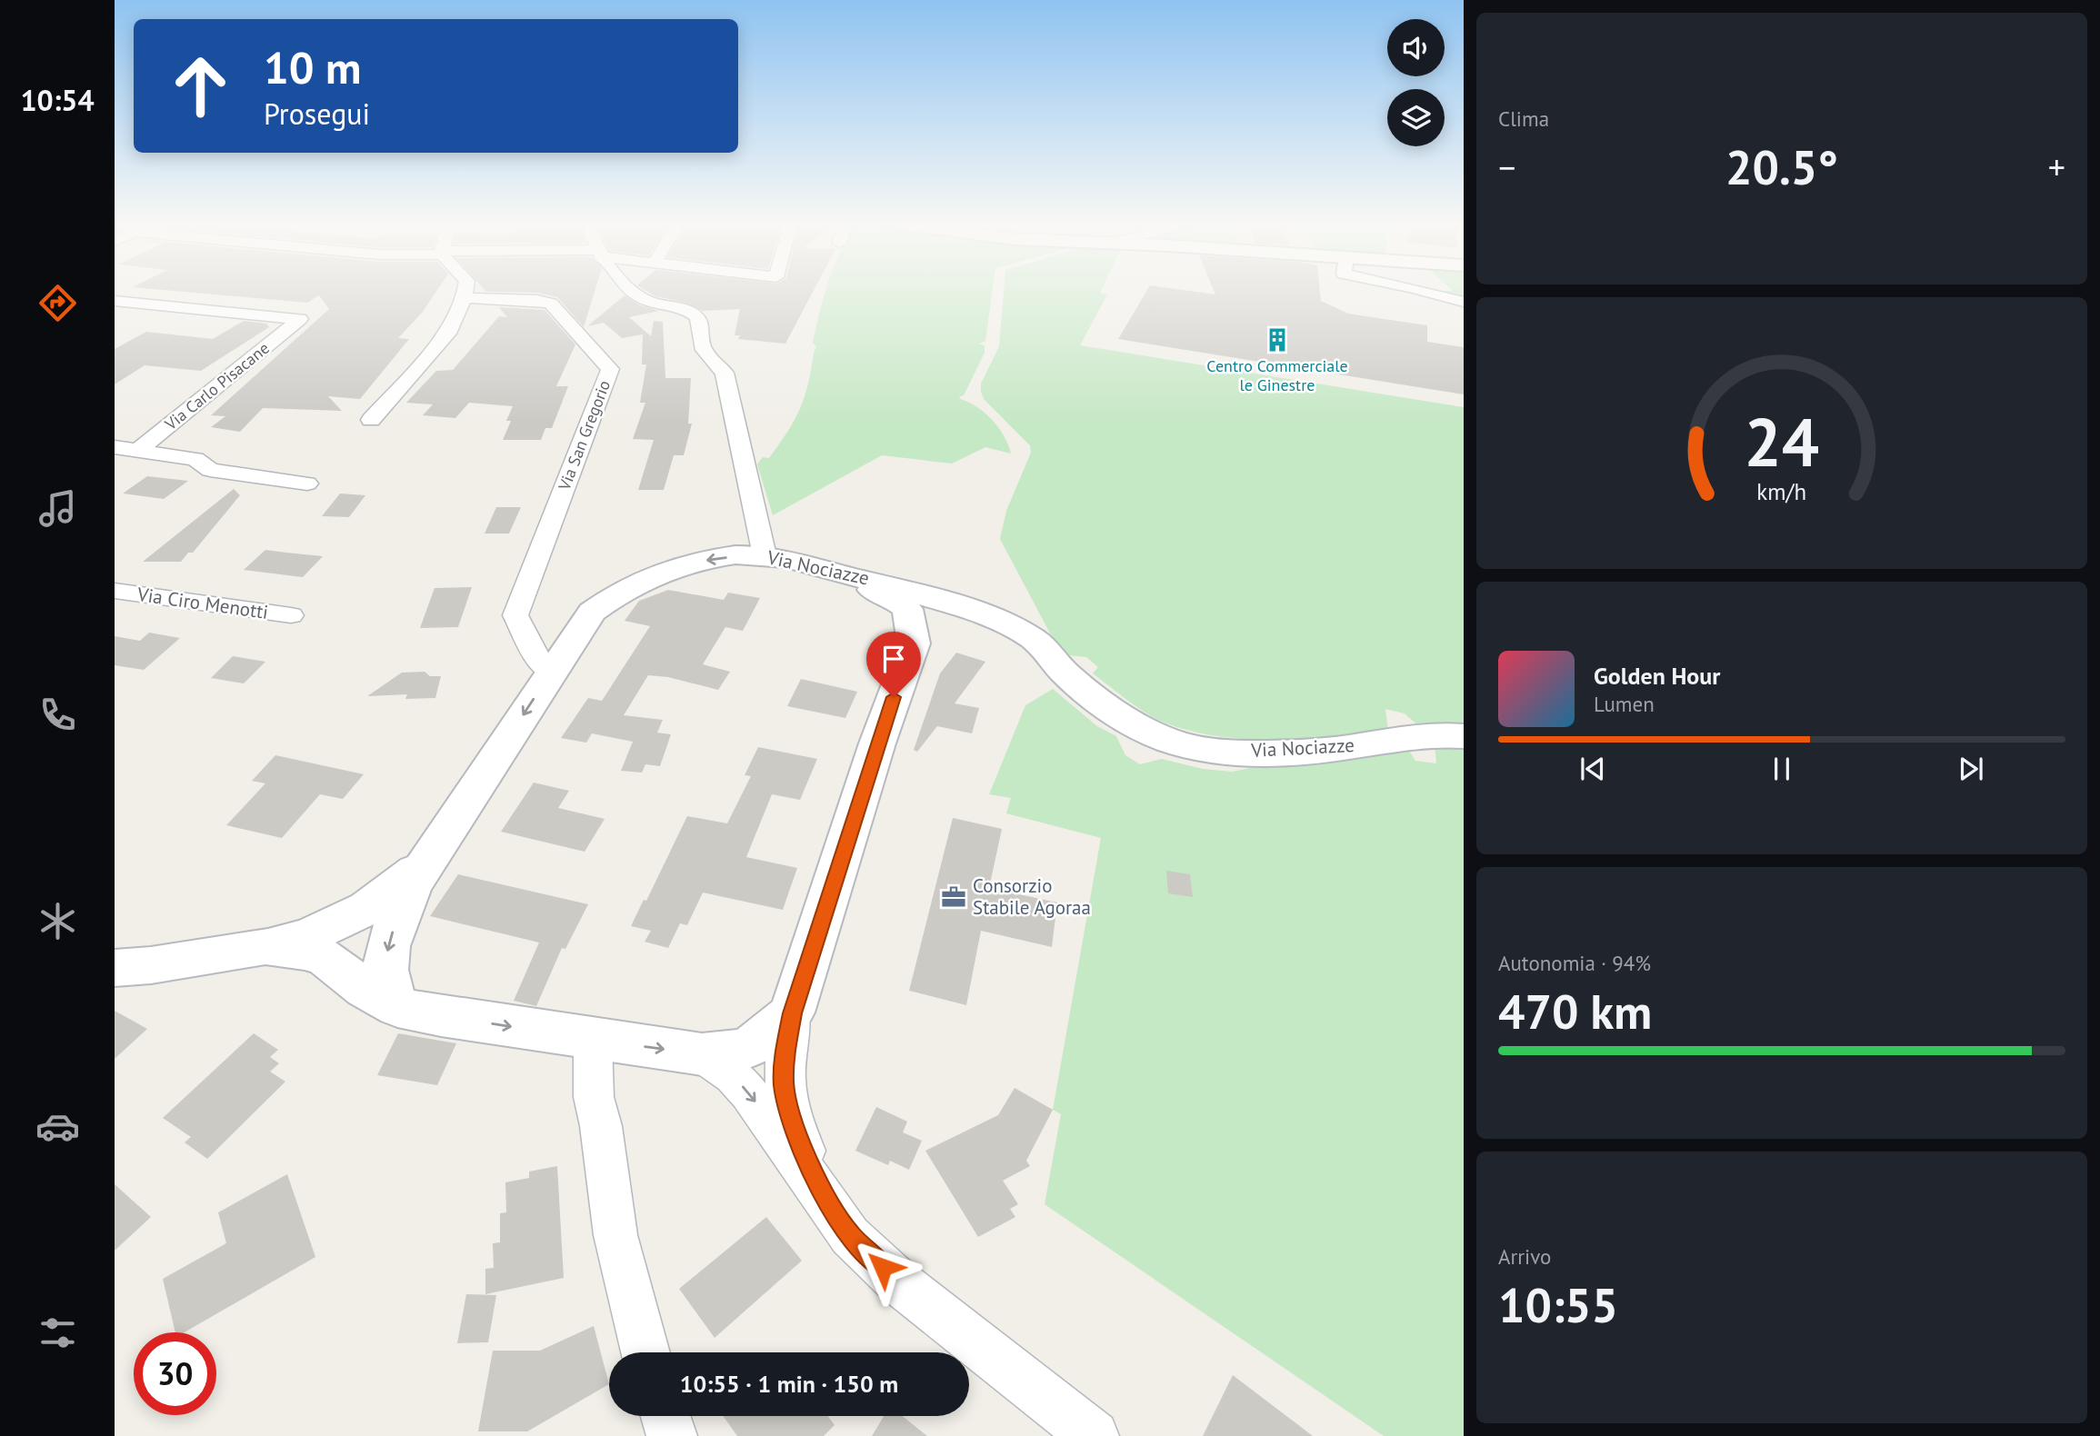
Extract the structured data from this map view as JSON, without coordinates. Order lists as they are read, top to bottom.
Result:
{
  "streets": {
    "street": [
      "Via Carlo Pisacane",
      "Via San Gregorio",
      "Via Nociazze",
      "Via Ciro Menotti"
    ]
  },
  "crossings": [
    ["Via San Gregorio", "Via Nociazze"]
  ],
  "one_way": ["Via Nociazze"],
  "places": {
    "building": ["Centro Commerciale le Ginestre"],
    "office": ["Consorzio Stabile Agoraa"]
  },
  "page": {
    "tabs": "10:54",
    "tile": [
      "Clima",
      ["Autonomia · 94%", "470 km"],
      ["Arrivo", "10:55"]
    ],
    "turn": ["10 m", "Prosegui"],
    "heat": ["−", "20.5°", "+"],
    "song": ["Golden Hour", "Lumen"],
    "limit": "30",
    "trip": "10:55 · 1 min · 150 m",
    "gauge": ["24", "km/h"]
  }
}
